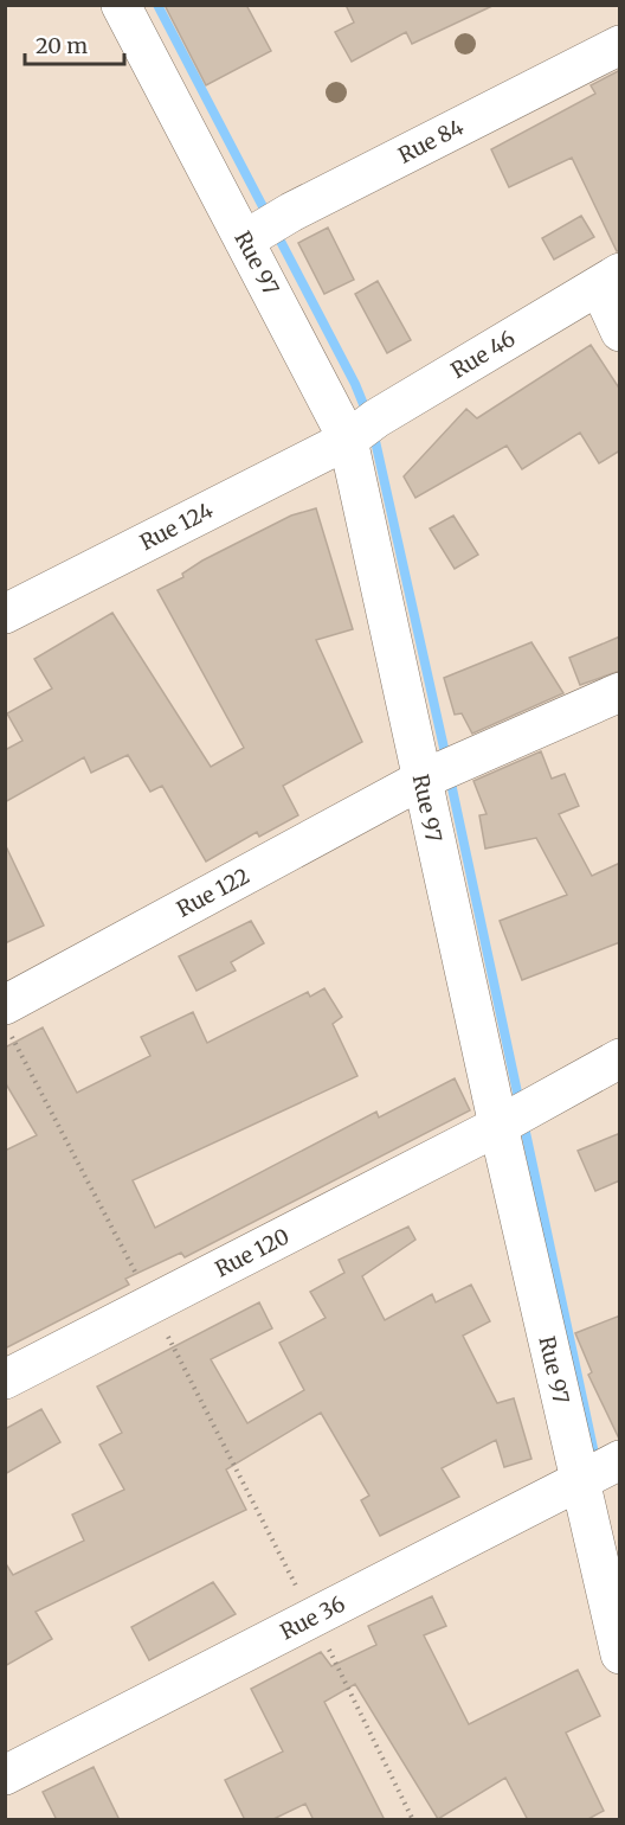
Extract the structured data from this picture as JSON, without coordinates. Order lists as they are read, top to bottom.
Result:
{
  "streets": {
    "street": [
      "Rue 84",
      "Rue 97",
      "Rue 46",
      "Rue 124",
      "Rue 122",
      "Rue 120",
      "Rue 36"
    ]
  },
  "crossings": [
    ["Rue 84", "Rue 97"],
    ["Rue 97", "Rue 46"],
    ["Rue 97", "Rue 124"],
    ["Rue 97", "Rue 122"],
    ["Rue 97", "Rue 120"],
    ["Rue 97", "Rue 36"],
    ["Rue 46", "Rue 124"]
  ],
  "scale_bar": "20 m"
}
